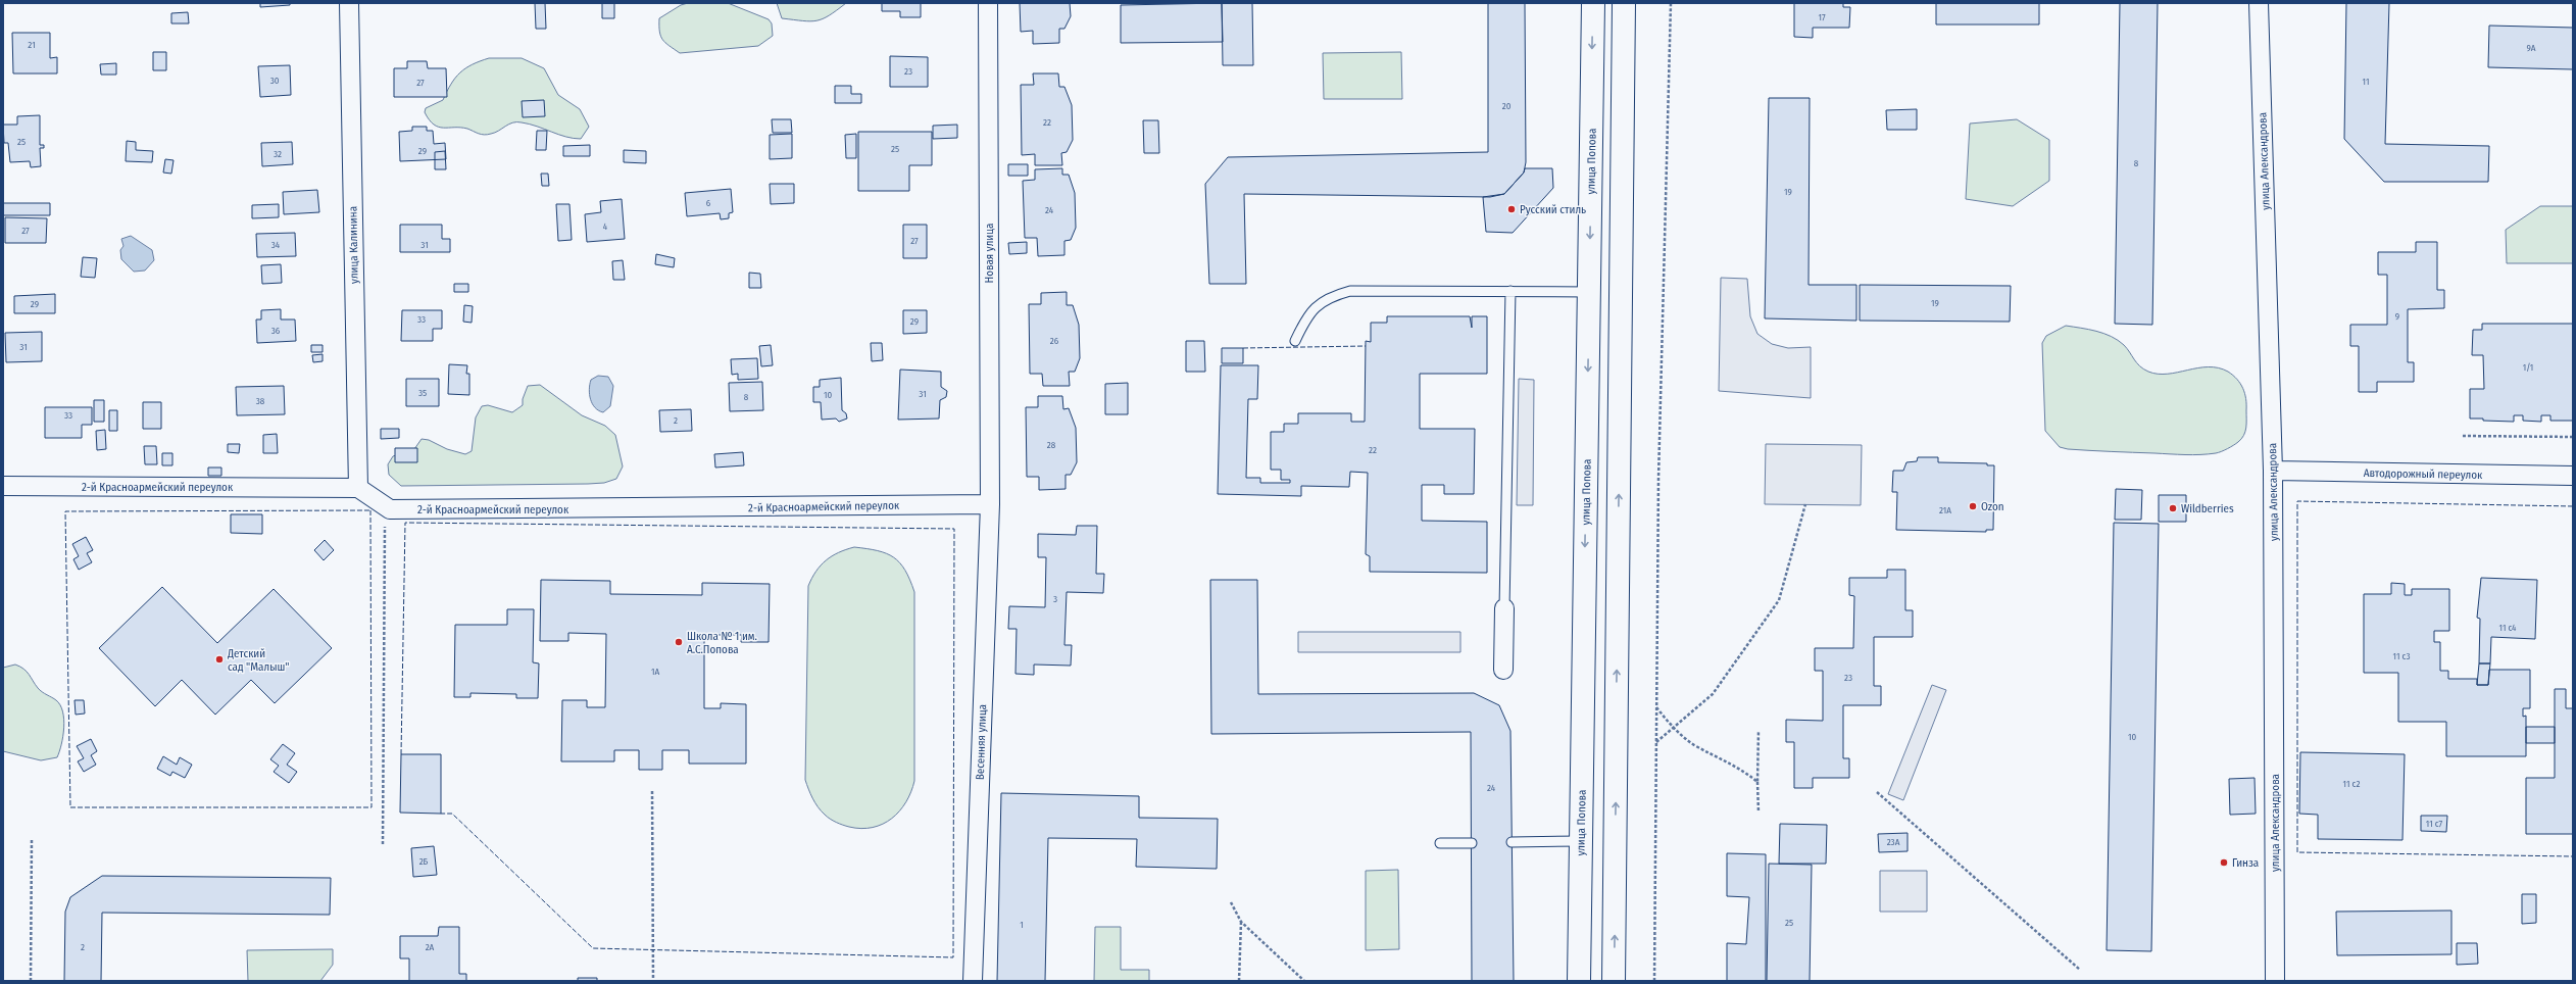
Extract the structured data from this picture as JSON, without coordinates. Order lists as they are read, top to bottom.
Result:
{
  "streets": {
    "main road": ["улица Попова"],
    "street": [
      "улица Александрова",
      "улица Калинина",
      "Новая улица",
      "Автодорожный переулок",
      "2-й Красноармейский переулок",
      "Весенняя улица"
    ]
  },
  "crossings": [
    ["улица Александрова", "Автодорожный переулок"],
    ["улица Калинина", "2-й Красноармейский переулок"],
    ["Новая улица", "2-й Красноармейский переулок"],
    ["Новая улица", "Весенняя улица"],
    ["2-й Красноармейский переулок", "Весенняя улица"]
  ],
  "places": [
    "Русский стиль",
    "Ozon",
    "Wildberries",
    "Школа № 1 им. А.С.Попова",
    "Детский сад \"Малыш\"",
    "Гинза"
  ],
  "house_numbers": [
    "17",
    "21",
    "9А",
    "23",
    "30",
    "11",
    "27",
    "20",
    "22",
    "25",
    "25",
    "29",
    "32",
    "8",
    "19",
    "6",
    "24",
    "4",
    "27",
    "27",
    "34",
    "31",
    "19",
    "29",
    "9",
    "33",
    "29",
    "36",
    "26",
    "31",
    "1/1",
    "35",
    "31",
    "10",
    "8",
    "38",
    "33",
    "2",
    "28",
    "22",
    "21А",
    "3",
    "11 с4",
    "11 с3",
    "1А",
    "23",
    "10",
    "11 с2",
    "24",
    "11 с7",
    "23А",
    "2Б",
    "25",
    "1",
    "2",
    "2А"
  ]
}
